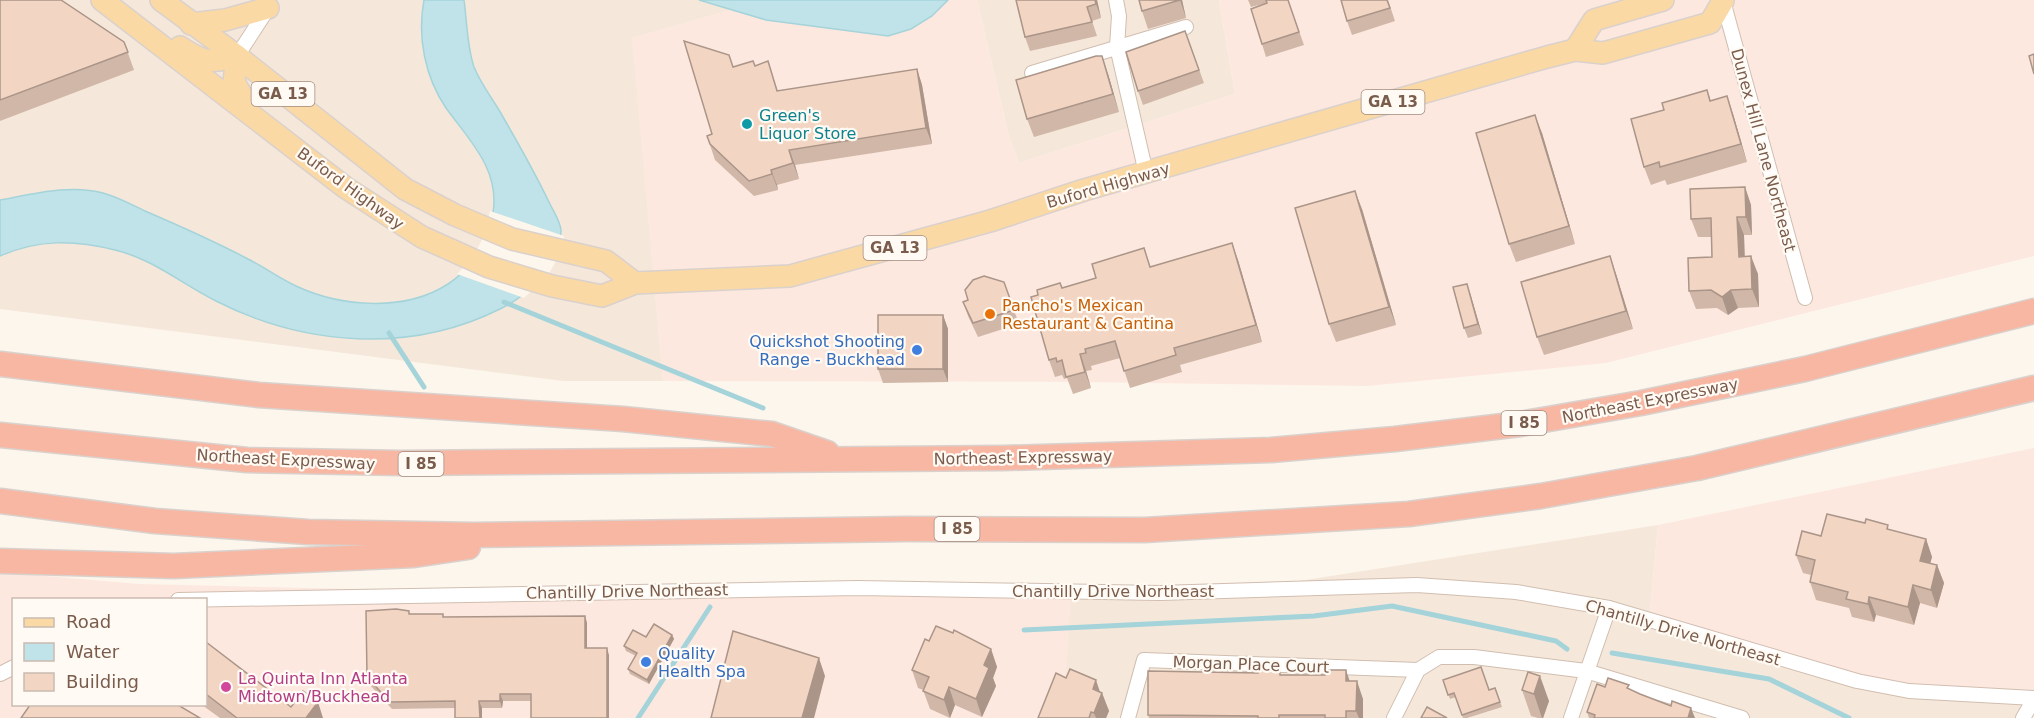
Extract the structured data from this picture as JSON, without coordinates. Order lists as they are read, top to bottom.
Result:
{
  "streets": {
    "highway": ["Northeast Expressway", "I 85"],
    "main road": ["GA 13", "Buford Highway"],
    "street": ["Dunex Hill Lane Northeast", "Chantilly Drive Northeast", "Morgan Place Court"]
  },
  "crossings": [
    ["Dunex Hill Lane Northeast", "Buford Highway"]
  ],
  "places": [
    "Green's Liquor Store",
    "Pancho's Mexican Restaurant & Cantina",
    "Quickshot Shooting Range - Buckhead",
    "Quality Health Spa",
    "La Quinta Inn Atlanta Midtown/Buckhead"
  ],
  "legend": ["Road", "Water", "Building"]
}
